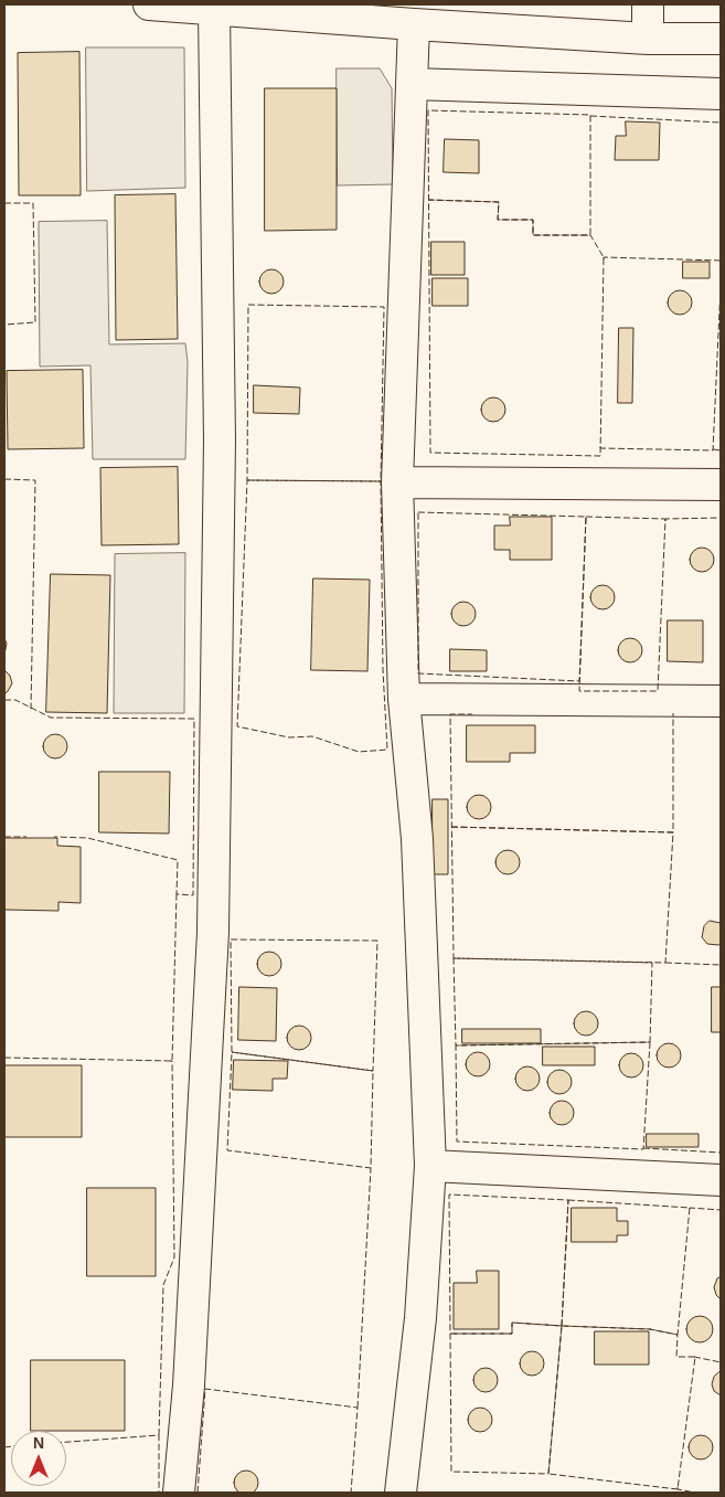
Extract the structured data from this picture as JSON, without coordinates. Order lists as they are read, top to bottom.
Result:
{
  "north": "top"
}
